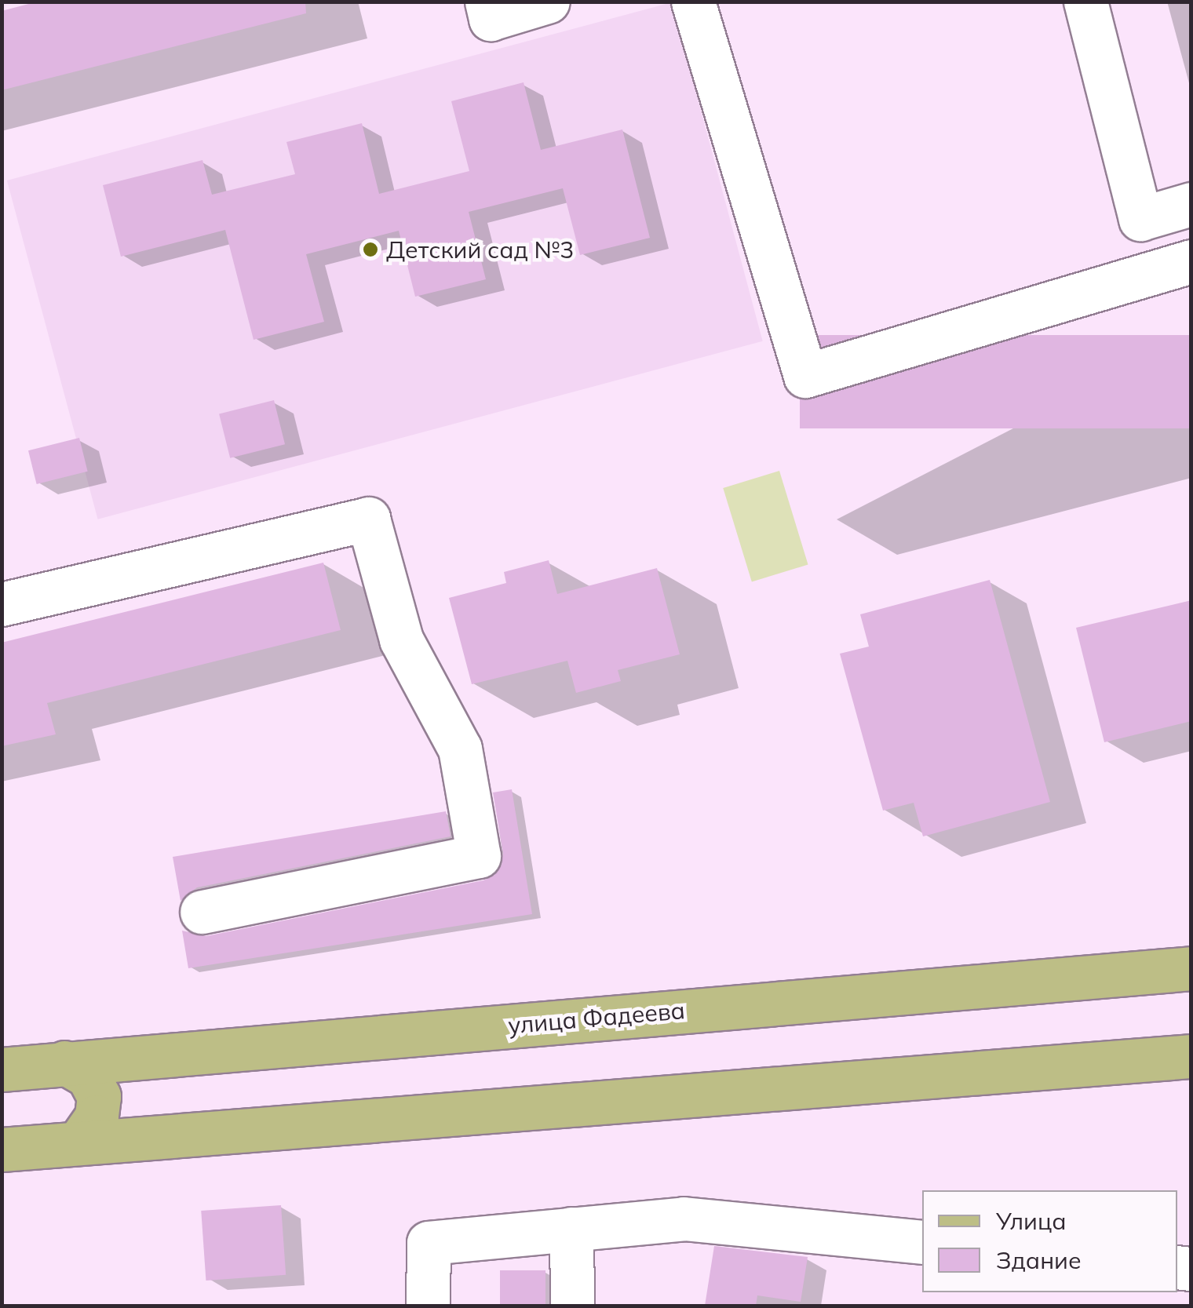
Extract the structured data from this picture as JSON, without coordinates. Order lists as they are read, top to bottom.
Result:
{
  "streets": {
    "main road": ["улица Фадеева"]
  },
  "places": ["Детский сад №3"],
  "legend": ["Улица", "Здание"]
}
